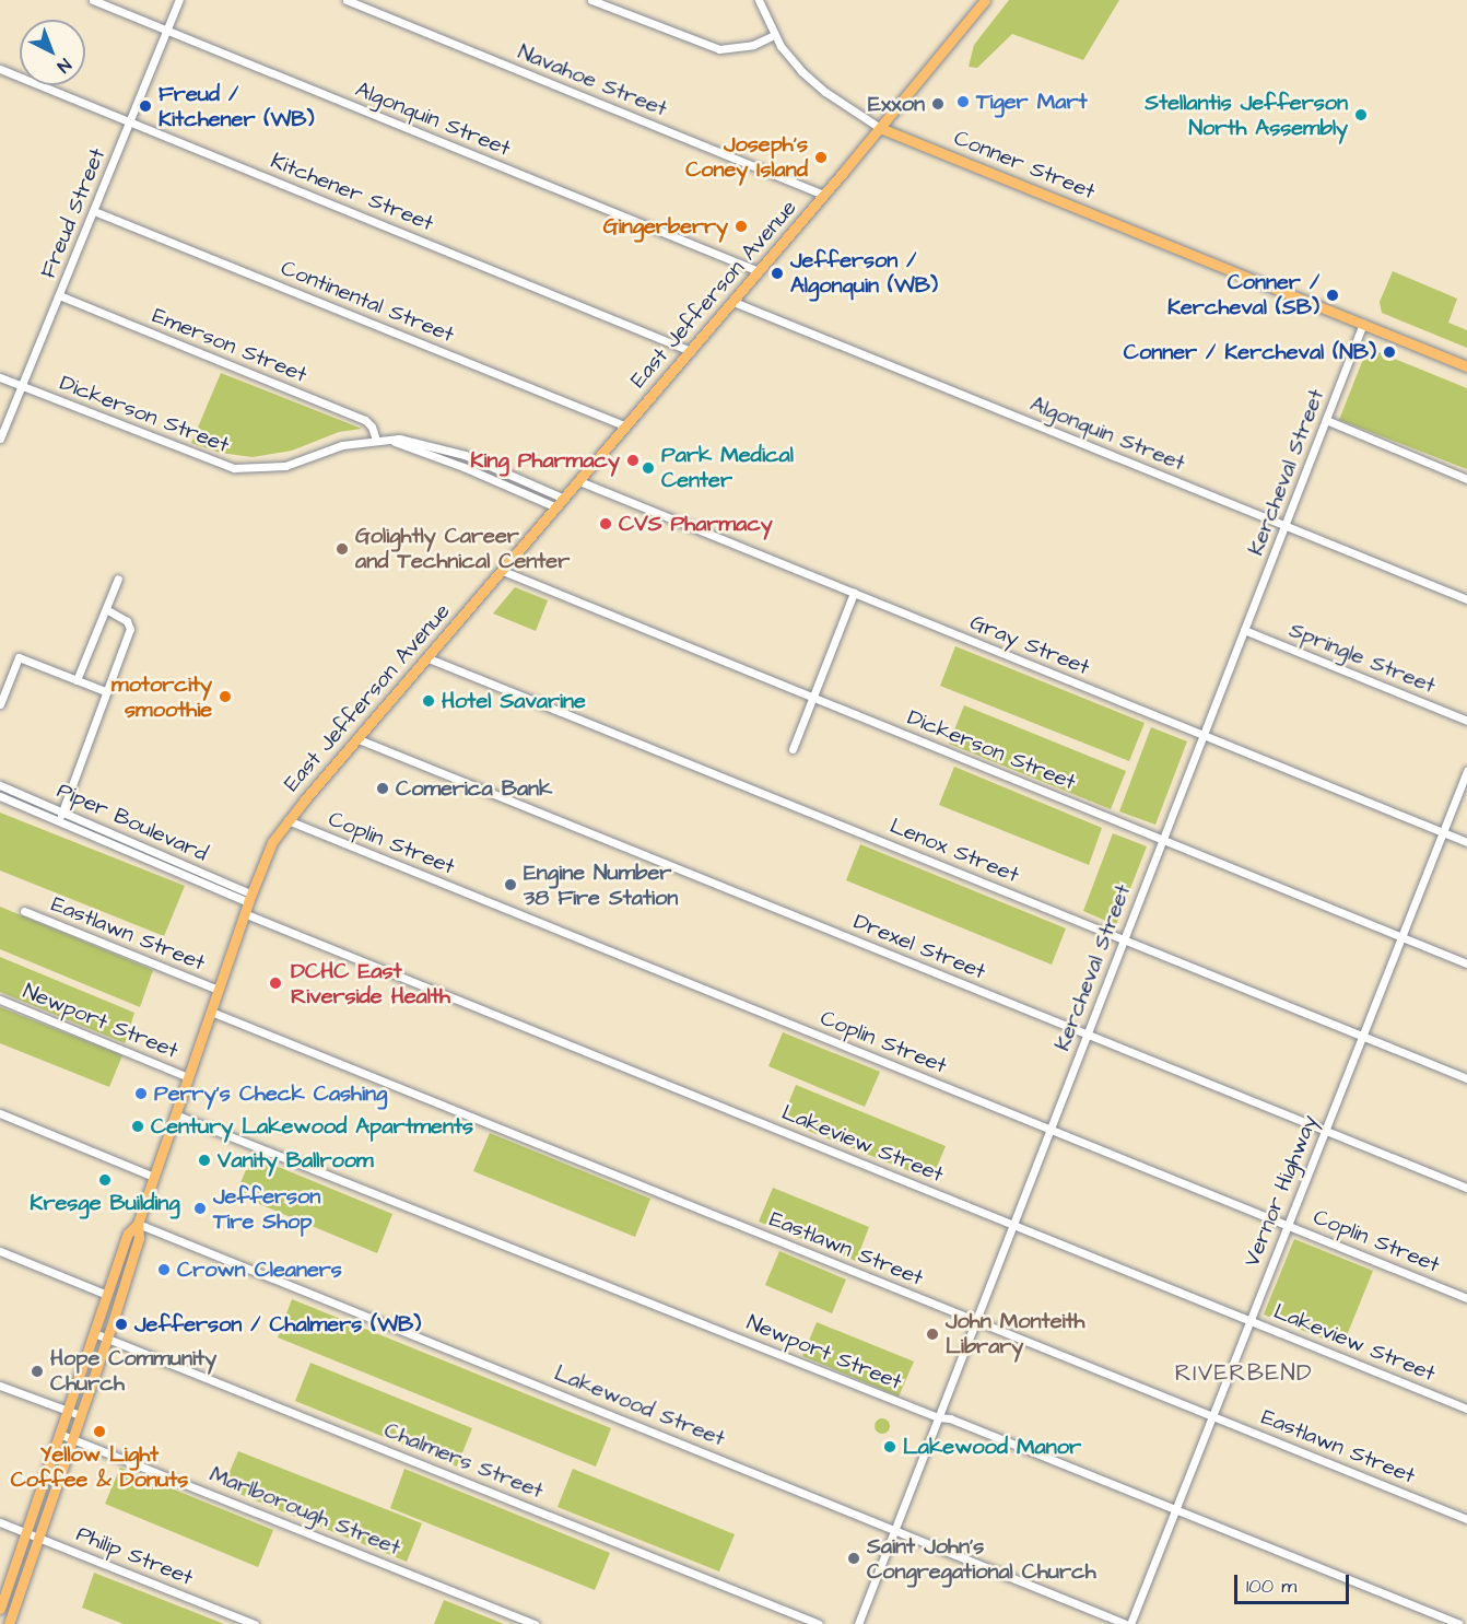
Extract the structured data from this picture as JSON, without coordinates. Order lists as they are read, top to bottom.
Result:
{
  "streets": {
    "main road": ["Conner Street", "East Jefferson Avenue"],
    "street": [
      "Navahoe Street",
      "Algonquin Street",
      "Kitchener Street",
      "Freud Street",
      "Continental Street",
      "Emerson Street",
      "Dickerson Street",
      "Kercheval Street",
      "Gray Street",
      "Springle Street",
      "Piper Boulevard",
      "Coplin Street",
      "Lenox Street",
      "Eastlawn Street",
      "Drexel Street",
      "Newport Street",
      "Lakeview Street",
      "Vernor Highway",
      "Lakewood Street",
      "Chalmers Street",
      "Marlborough Street",
      "Philip Street"
    ]
  },
  "crossings": [
    ["Navahoe Street", "East Jefferson Avenue"],
    ["Algonquin Street", "Freud Street"],
    ["Algonquin Street", "East Jefferson Avenue"],
    ["Algonquin Street", "Kercheval Street"],
    ["Conner Street", "East Jefferson Avenue"],
    ["Conner Street", "Kercheval Street"],
    ["Kitchener Street", "Freud Street"],
    ["Kitchener Street", "East Jefferson Avenue"],
    ["Freud Street", "Continental Street"],
    ["Freud Street", "Emerson Street"],
    ["Freud Street", "Dickerson Street"],
    ["East Jefferson Avenue", "Continental Street"],
    ["East Jefferson Avenue", "Dickerson Street"],
    ["East Jefferson Avenue", "Gray Street"],
    ["East Jefferson Avenue", "Piper Boulevard"],
    ["East Jefferson Avenue", "Coplin Street"],
    ["East Jefferson Avenue", "Lenox Street"],
    ["East Jefferson Avenue", "Eastlawn Street"],
    ["East Jefferson Avenue", "Drexel Street"],
    ["East Jefferson Avenue", "Newport Street"],
    ["East Jefferson Avenue", "Lakeview Street"],
    ["East Jefferson Avenue", "Lakewood Street"],
    ["East Jefferson Avenue", "Chalmers Street"],
    ["East Jefferson Avenue", "Marlborough Street"],
    ["East Jefferson Avenue", "Philip Street"],
    ["Emerson Street", "Dickerson Street"],
    ["Dickerson Street", "Kercheval Street"],
    ["Dickerson Street", "Vernor Highway"],
    ["Kercheval Street", "Gray Street"],
    ["Kercheval Street", "Springle Street"],
    ["Kercheval Street", "Coplin Street"],
    ["Kercheval Street", "Lenox Street"],
    ["Kercheval Street", "Eastlawn Street"],
    ["Kercheval Street", "Drexel Street"],
    ["Kercheval Street", "Newport Street"],
    ["Kercheval Street", "Lakeview Street"],
    ["Kercheval Street", "Lakewood Street"],
    ["Gray Street", "Vernor Highway"],
    ["Coplin Street", "Vernor Highway"],
    ["Lenox Street", "Vernor Highway"],
    ["Eastlawn Street", "Vernor Highway"],
    ["Drexel Street", "Vernor Highway"],
    ["Newport Street", "Vernor Highway"],
    ["Lakeview Street", "Vernor Highway"],
    ["Vernor Highway", "Lakewood Street"]
  ],
  "districts": ["RIVERBEND"],
  "places": [
    "Tiger Mart",
    "Exxon",
    "Freud / Kitchener (WB)",
    "Stellantis Jefferson North Assembly",
    "Joseph's Coney Island",
    "Gingerberry",
    "Jefferson / Algonquin (WB)",
    "Conner / Kercheval (SB)",
    "Conner / Kercheval (NB)",
    "King Pharmacy",
    "Park Medical Center",
    "CVS Pharmacy",
    "Golightly Career and Technical Center",
    "motorcity smoothie",
    "Hotel Savarine",
    "Comerica Bank",
    "Engine Number 38 Fire Station",
    "DCHC East Riverside Health",
    "Perry's Check Cashing",
    "Century Lakewood Apartments",
    "Vanity Ballroom",
    "Kresge Building",
    "Jefferson Tire Shop",
    "Crown Cleaners",
    "Jefferson / Chalmers (WB)",
    "John Monteith Library",
    "Hope Community Church",
    "Yellow Light Coffee & Donuts",
    "Lakewood Manor",
    "Saint John's Congregational Church"
  ],
  "scale_bar": "100 m",
  "north": "bottom right"
}
